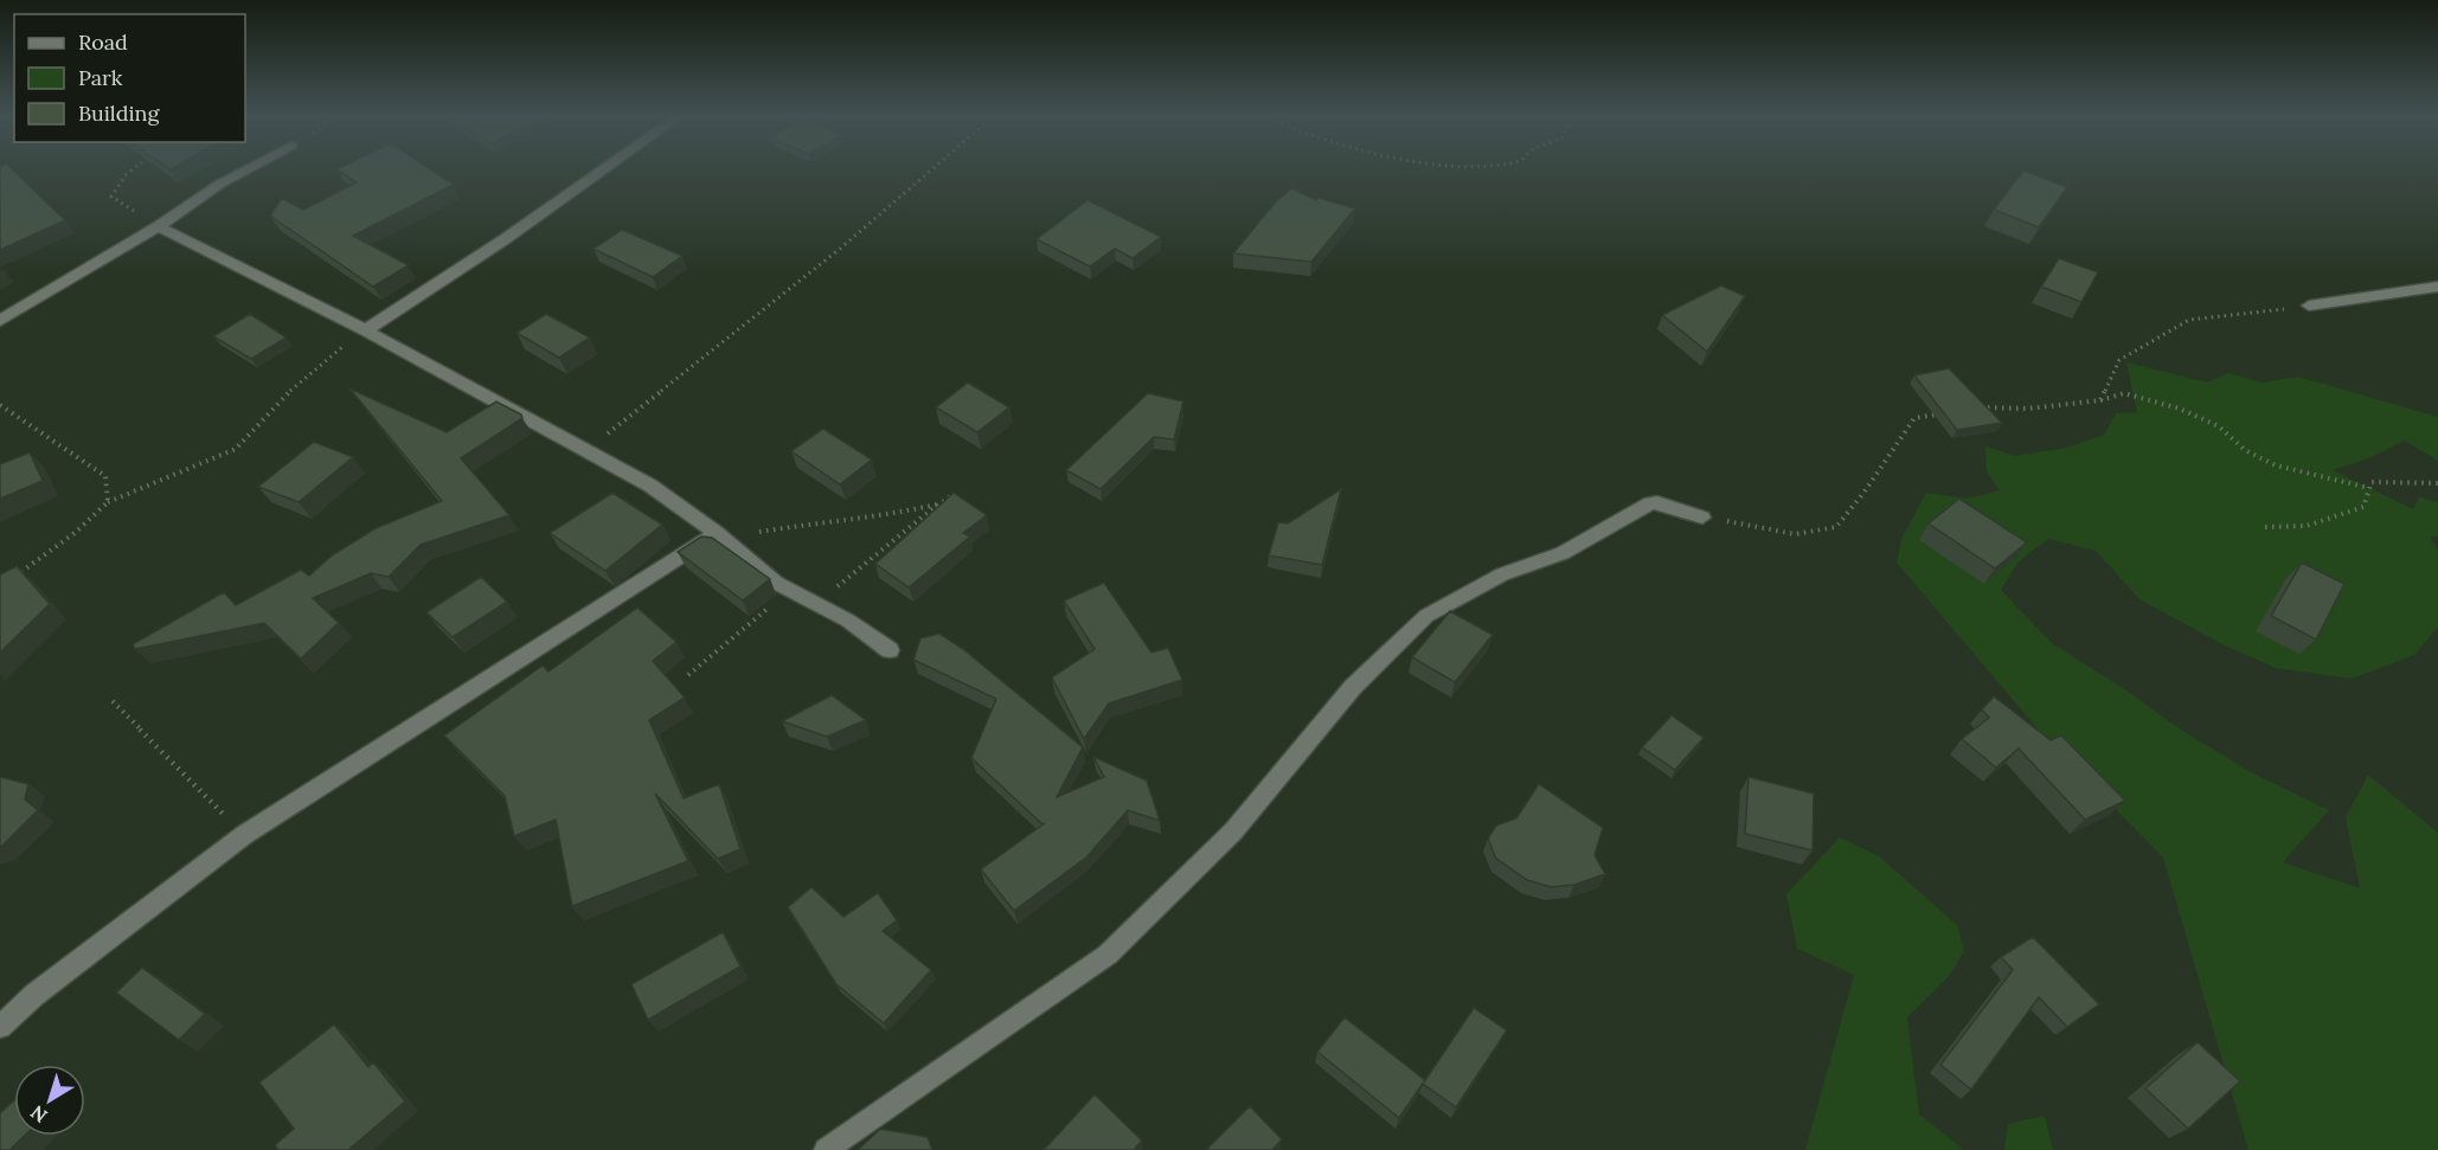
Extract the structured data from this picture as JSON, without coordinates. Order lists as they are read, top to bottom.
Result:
{
  "legend": ["Road", "Park", "Building"],
  "north": "bottom left"
}
